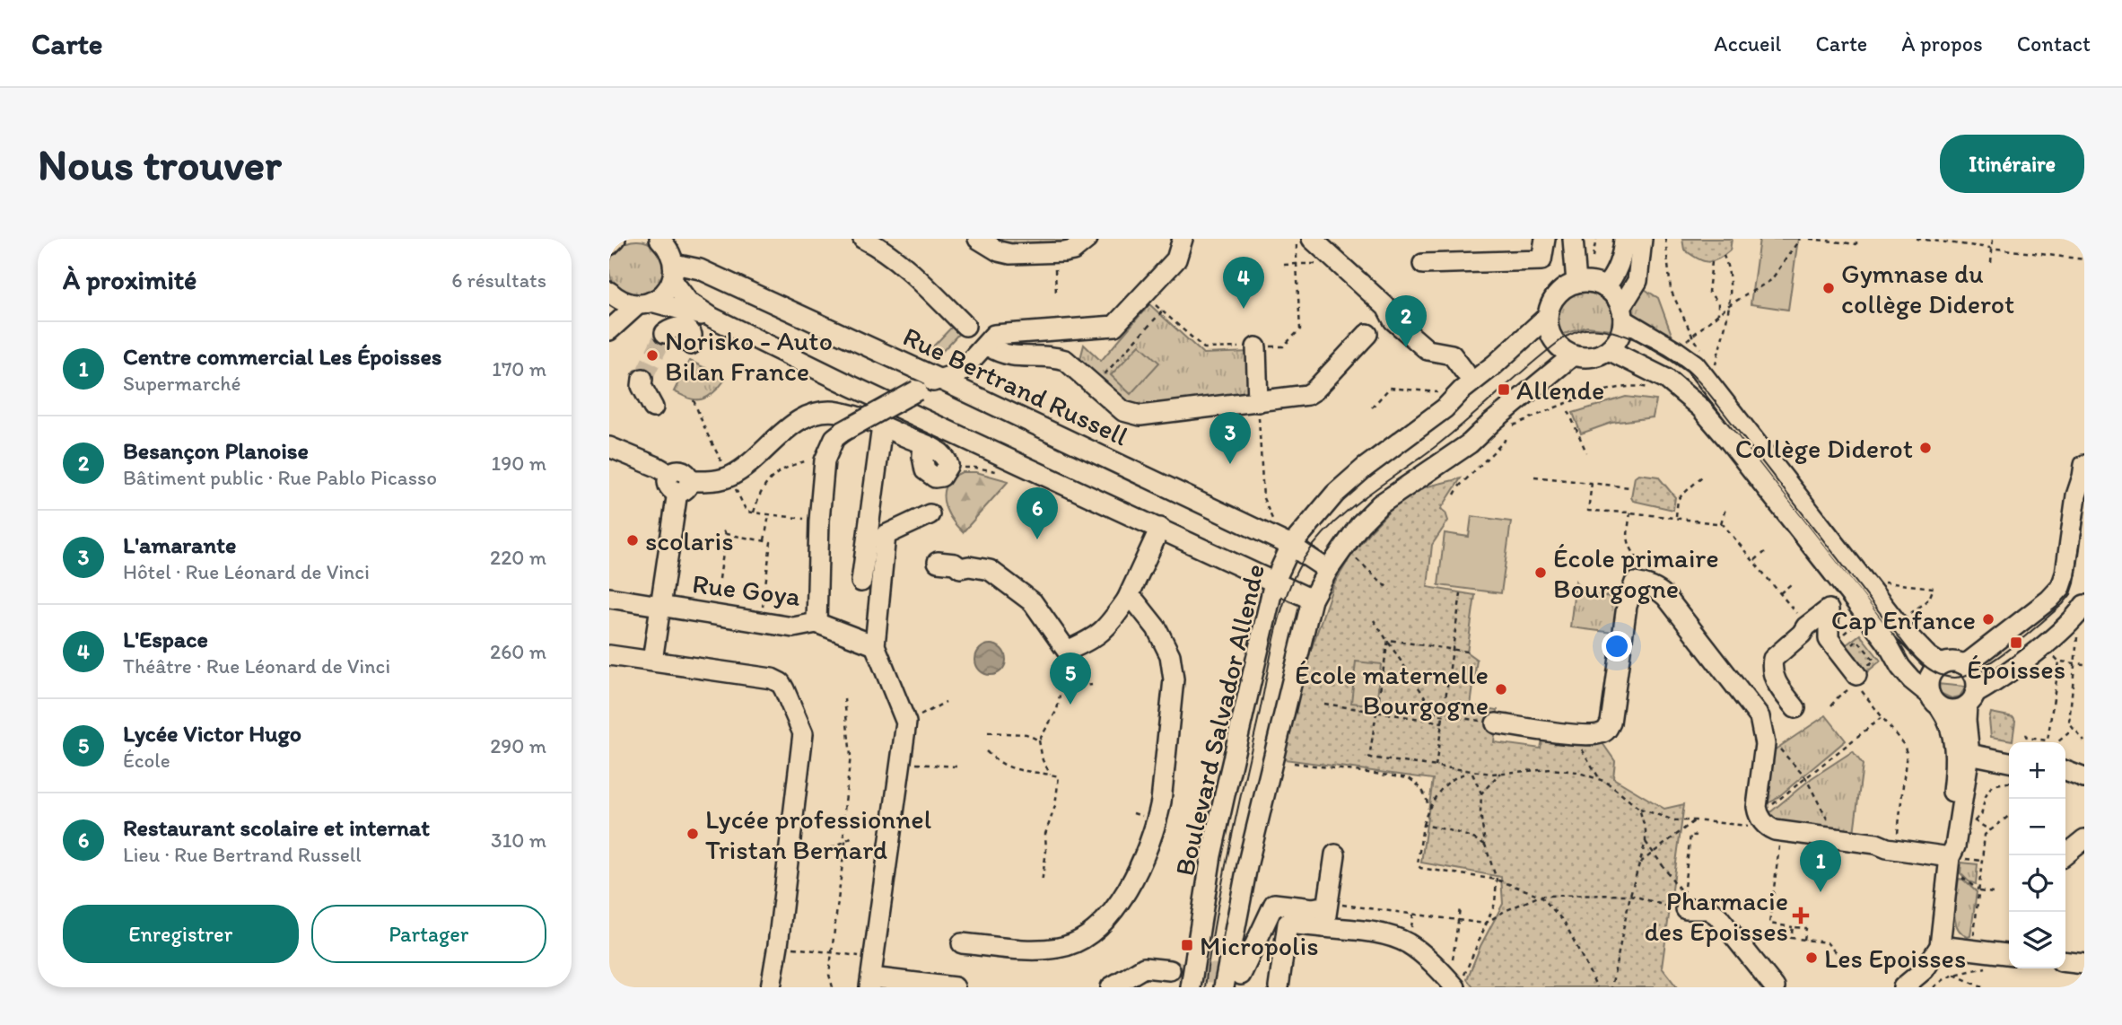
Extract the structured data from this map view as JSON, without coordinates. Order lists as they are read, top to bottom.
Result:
{
  "streets": {
    "street": ["Rue Bertrand Russell", "Rue Goya", "Boulevard Salvador Allende"]
  },
  "crossings": [
    ["Rue Bertrand Russell", "Boulevard Salvador Allende"]
  ],
  "places": {
    "other": [
      "Gymnase du collège Diderot",
      "Norisko - Auto Bilan France",
      "Collège Diderot",
      "scolaris",
      "École primaire Bourgogne",
      "Cap Enfance",
      "École maternelle Bourgogne",
      "Lycée professionnel Tristan Bernard",
      "Les Epoisses"
    ],
    "transit": ["Allende", "Époisses", "Micropolis"],
    "health": ["Pharmacie des Epoisses"]
  },
  "page": {
    "header": "Carte",
    "nav": [
      "Accueil",
      "Carte",
      "À propos",
      "Contact"
    ],
    "buttons": [
      "Itinéraire",
      ["Enregistrer", "Partager"]
    ],
    "title": "Nous trouver",
    "heading": ["À proximité", "6 résultats"],
    "pins": [
      "4",
      "2",
      "3",
      "6",
      "5",
      "1"
    ],
    "list": [
      {
        "mark": "1",
        "name": "Centre commercial Les Époisses",
        "note": "Supermarché",
        "value": "170 m"
      },
      {
        "mark": "2",
        "name": "Besançon Planoise",
        "note": "Bâtiment public · Rue Pablo Picasso",
        "value": "190 m"
      },
      {
        "mark": "3",
        "name": "L'amarante",
        "note": "Hôtel · Rue Léonard de Vinci",
        "value": "220 m"
      },
      {
        "mark": "4",
        "name": "L'Espace",
        "note": "Théâtre · Rue Léonard de Vinci",
        "value": "260 m"
      },
      {
        "mark": "5",
        "name": "Lycée Victor Hugo",
        "note": "École",
        "value": "290 m"
      },
      {
        "mark": "6",
        "name": "Restaurant scolaire et internat",
        "note": "Lieu · Rue Bertrand Russell",
        "value": "310 m"
      }
    ],
    "map_buttons": ["+", "−"]
  }
}
